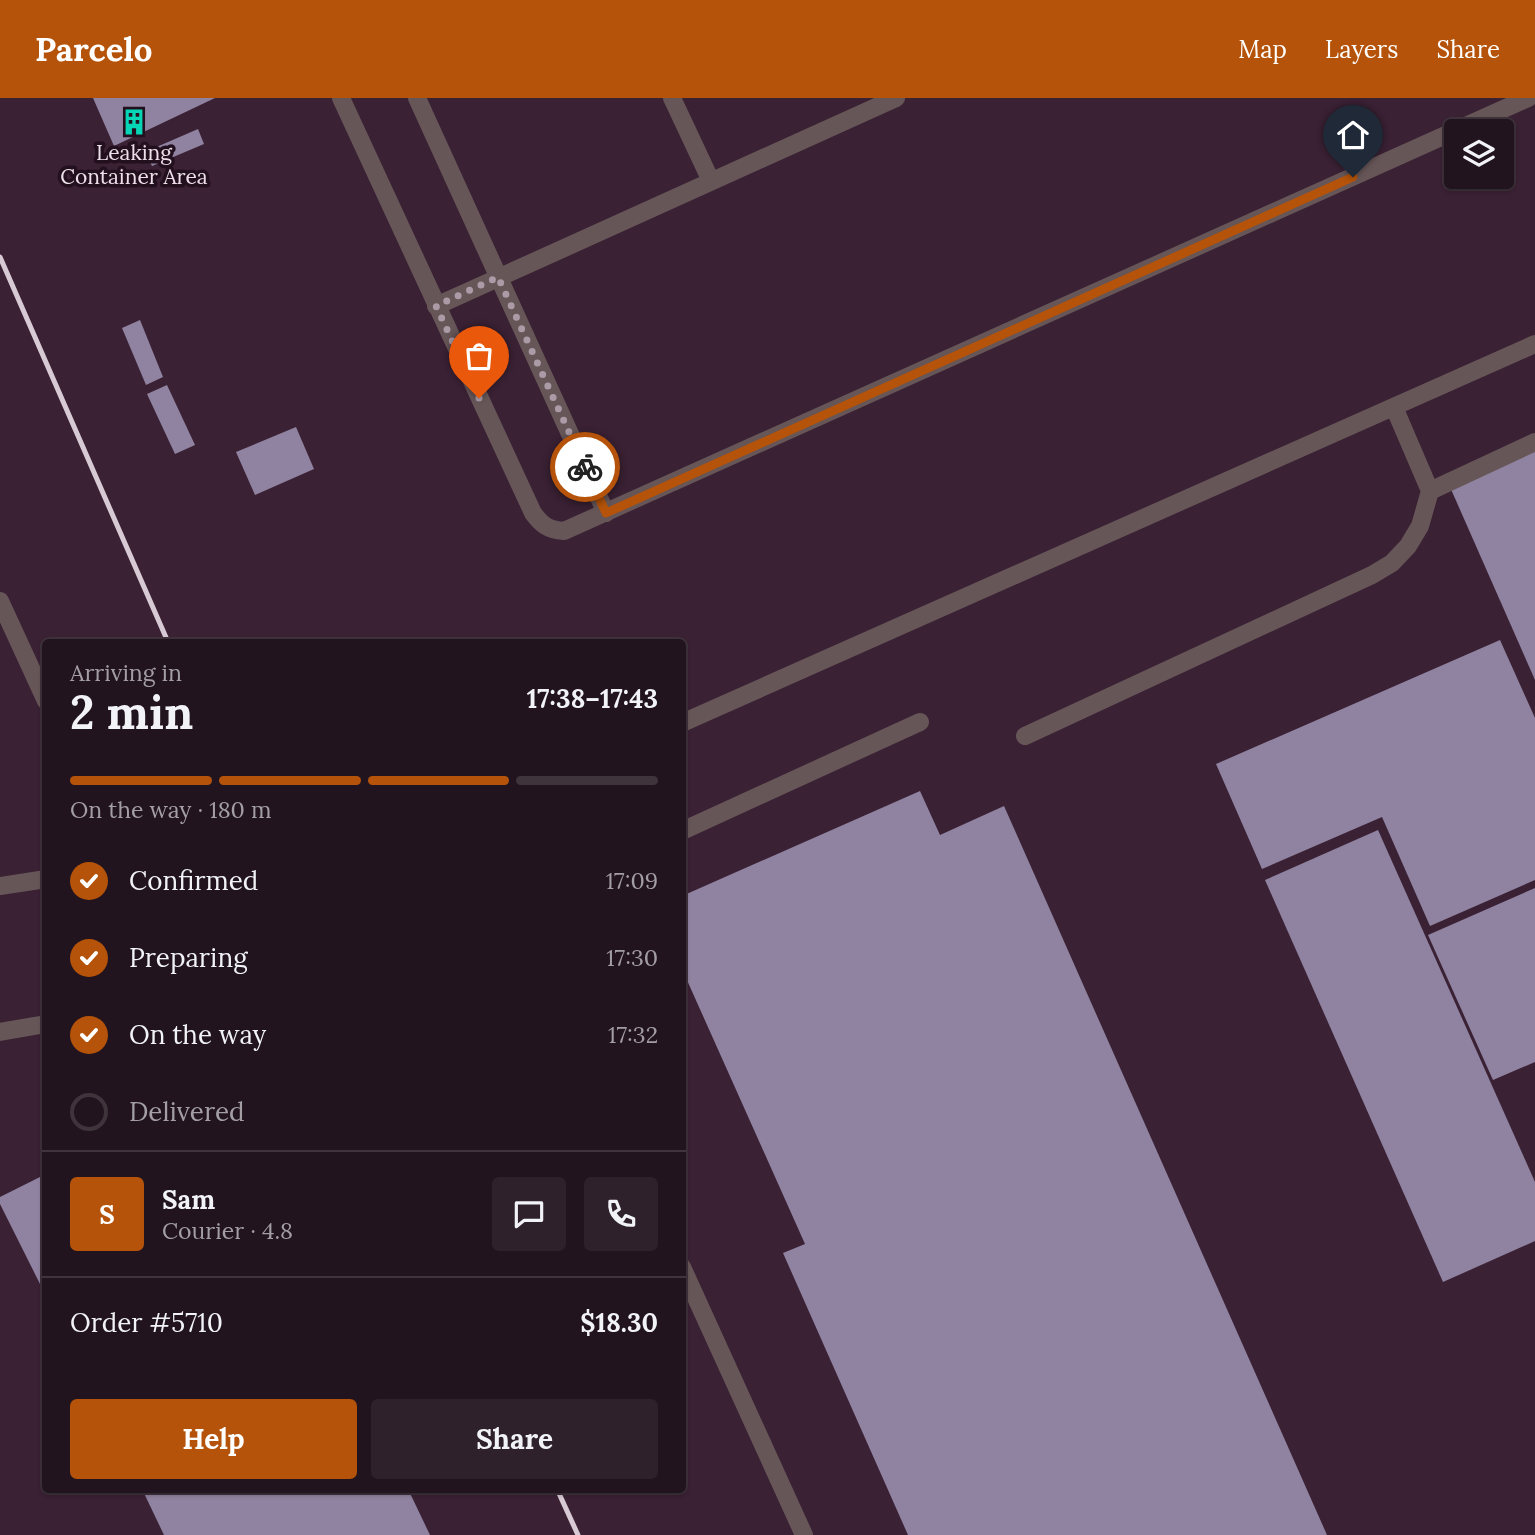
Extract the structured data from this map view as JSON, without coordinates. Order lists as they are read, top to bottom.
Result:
{
  "places": {
    "building": ["Leaking Container Area"]
  },
  "page": {
    "header": "Parcelo",
    "nav": ["Map", "Layers", "Share"],
    "heading": ["2 min", "Arriving in", "17:38–17:43"],
    "panel": [
      "Sam",
      "Courier · 4.8",
      "Order #5710",
      "$18.30"
    ],
    "bar": "On the way · 180 m",
    "list": [
      ["Confirmed", "17:09"],
      ["Preparing", "17:30"],
      ["On the way", "17:32"],
      "Delivered"
    ],
    "round": "S",
    "buttons": ["Help", "Share"]
  }
}
